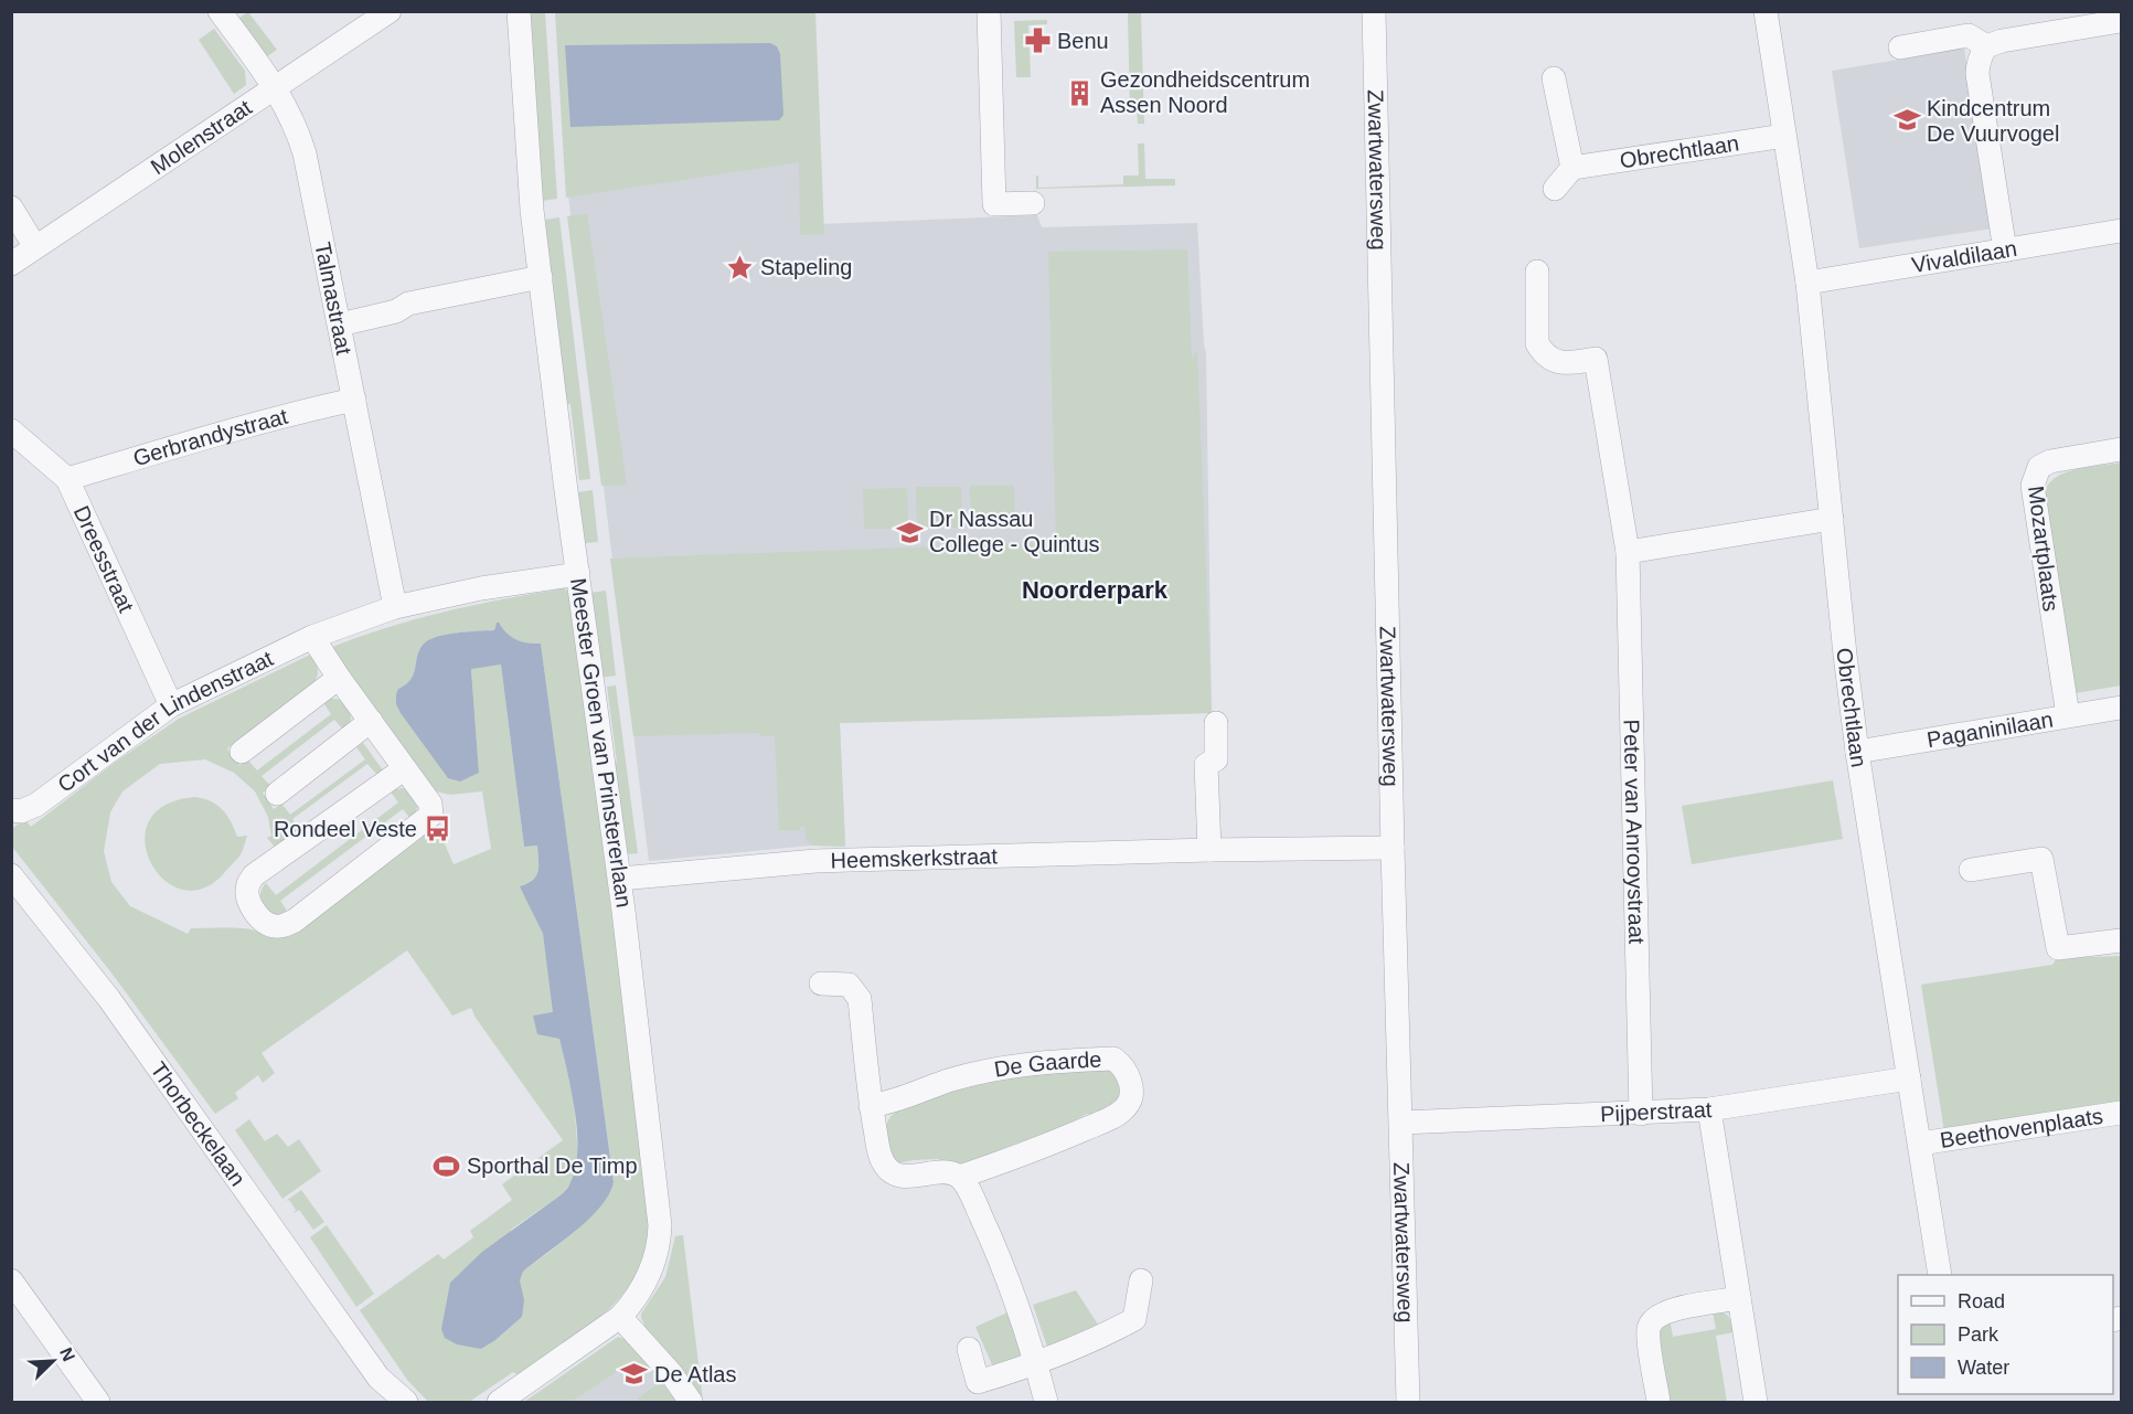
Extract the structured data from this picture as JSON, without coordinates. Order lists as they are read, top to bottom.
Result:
{
  "streets": {
    "street": [
      "Molenstraat",
      "Obrechtlaan",
      "Zwartwatersweg",
      "Vivaldilaan",
      "Talmastraat",
      "Gerbrandystraat",
      "Mozartplaats",
      "Dreesstraat",
      "Cort van der Lindenstraat",
      "Paganinilaan",
      "Meester Groen van Prinstererlaan",
      "Peter van Anrooystraat",
      "Heemskerkstraat",
      "De Gaarde",
      "Pijperstraat",
      "Thorbeckelaan",
      "Beethovenplaats"
    ]
  },
  "crossings": [
    ["Molenstraat", "Talmastraat"],
    ["Obrechtlaan", "Vivaldilaan"],
    ["Obrechtlaan", "Paganinilaan"],
    ["Obrechtlaan", "Pijperstraat"],
    ["Obrechtlaan", "Beethovenplaats"],
    ["Zwartwatersweg", "Heemskerkstraat"],
    ["Zwartwatersweg", "Pijperstraat"],
    ["Talmastraat", "Gerbrandystraat"],
    ["Talmastraat", "Cort van der Lindenstraat"],
    ["Gerbrandystraat", "Dreesstraat"],
    ["Mozartplaats", "Paganinilaan"],
    ["Dreesstraat", "Cort van der Lindenstraat"],
    ["Cort van der Lindenstraat", "Meester Groen van Prinstererlaan"],
    ["Meester Groen van Prinstererlaan", "Heemskerkstraat"],
    ["Peter van Anrooystraat", "Pijperstraat"]
  ],
  "districts": ["Noorderpark"],
  "places": {
    "pharmacy": ["Benu"],
    "building": ["Gezondheidscentrum Assen Noord"],
    "school or university": ["Kindcentrum De Vuurvogel", "Dr Nassau College - Quintus", "De Atlas"],
    "place": ["Stapeling"],
    "bus stop": ["Rondeel Veste"],
    "sports": ["Sporthal De Timp"]
  },
  "legend": ["Road", "Park", "Water"],
  "north": "top right"
}
